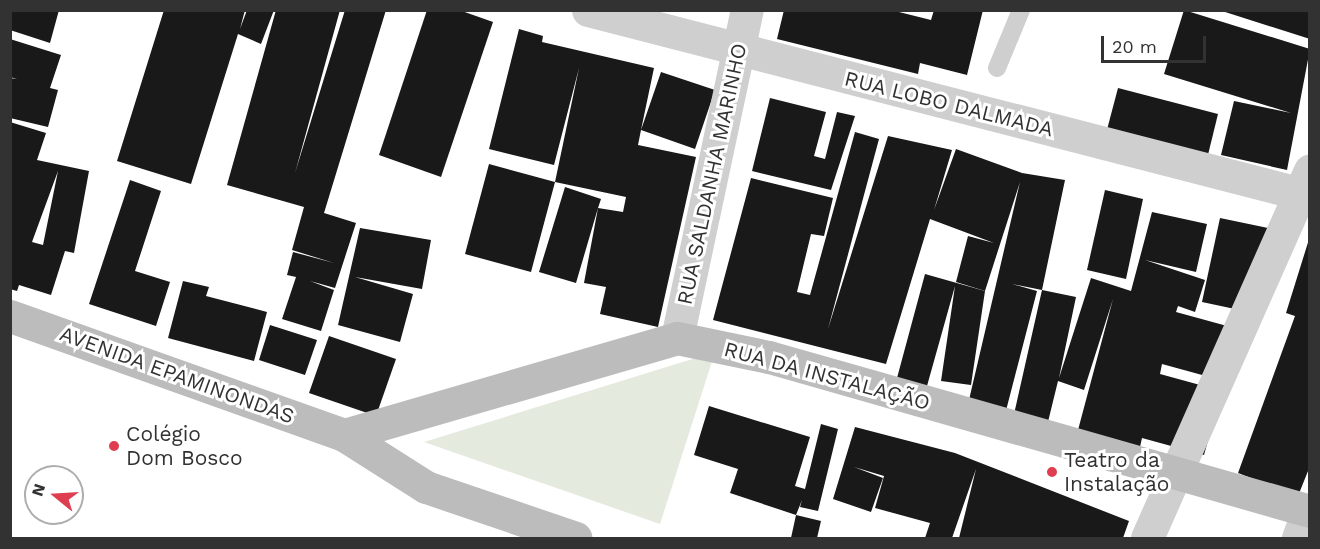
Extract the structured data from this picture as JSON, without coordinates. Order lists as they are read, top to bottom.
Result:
{
  "streets": {
    "street": [
      "RUA LOBO DALMADA",
      "RUA SALDANHA MARINHO",
      "AVENIDA EPAMINONDAS",
      "RUA DA INSTALAÇÃO"
    ]
  },
  "crossings": [
    ["RUA LOBO DALMADA", "RUA SALDANHA MARINHO"],
    ["RUA SALDANHA MARINHO", "RUA DA INSTALAÇÃO"],
    ["AVENIDA EPAMINONDAS", "RUA DA INSTALAÇÃO"]
  ],
  "places": ["Colégio Dom Bosco", "Teatro da Instalação"],
  "scale_bar": "20 m",
  "north": "left"
}
